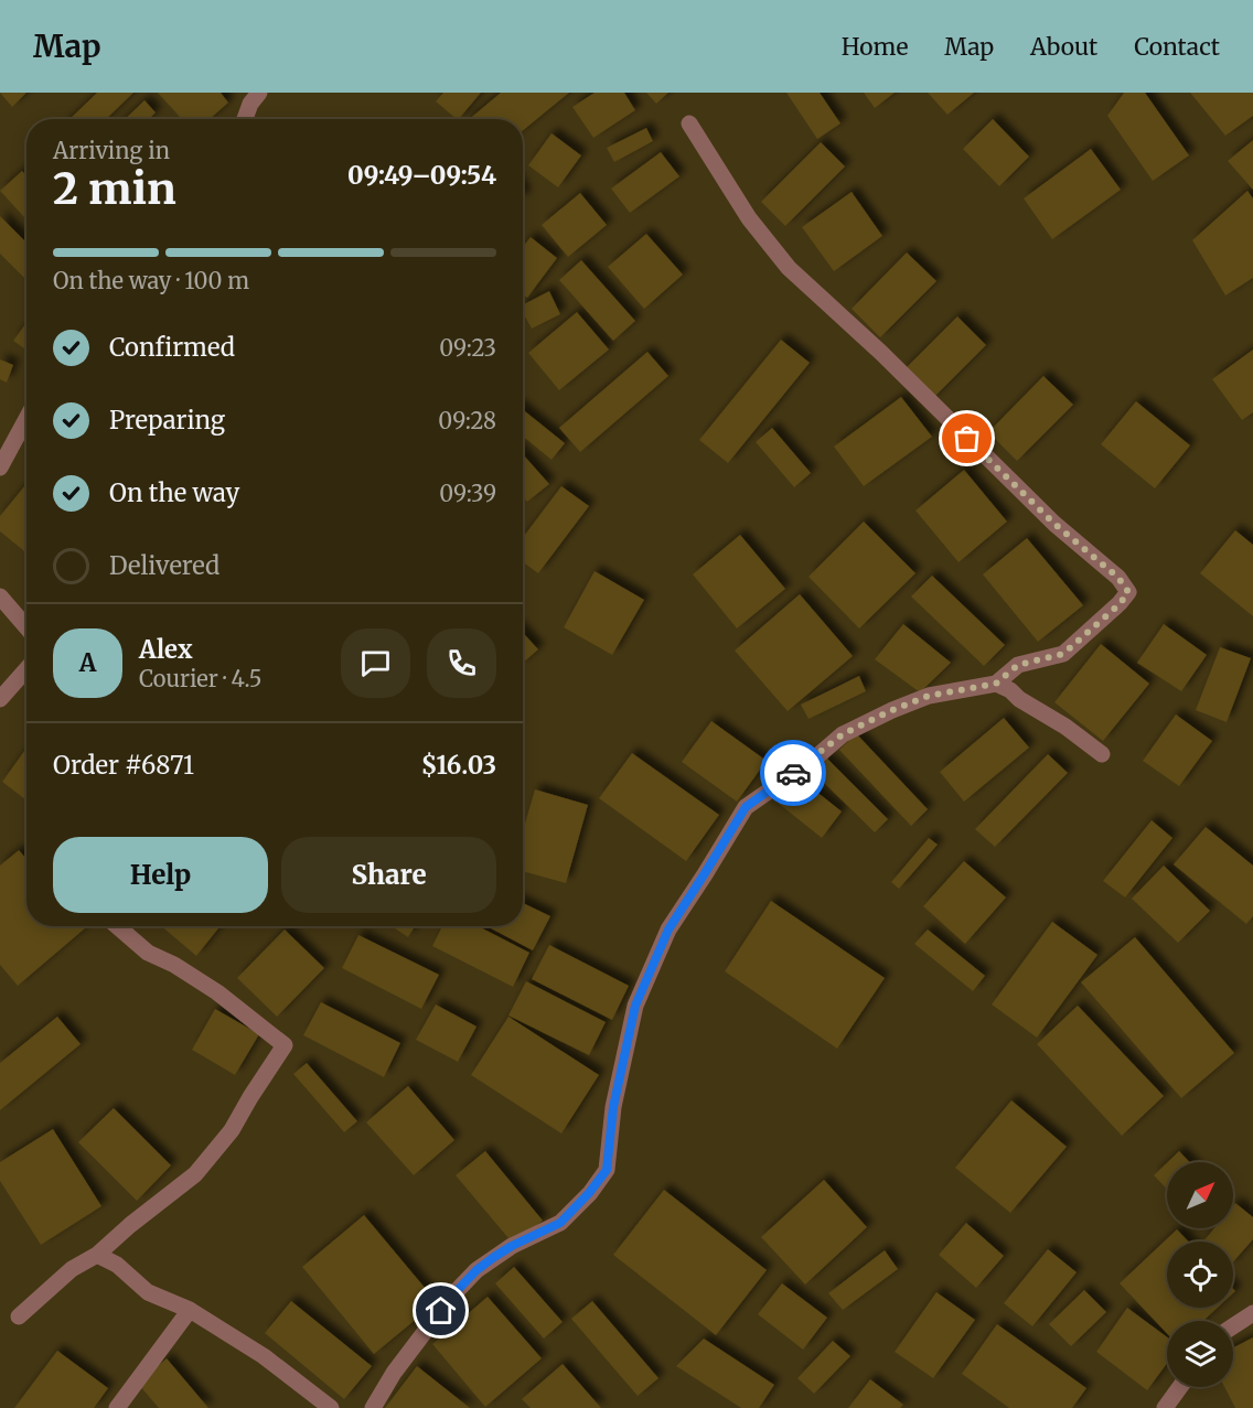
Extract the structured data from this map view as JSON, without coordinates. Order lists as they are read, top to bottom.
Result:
{
  "north": "top right",
  "page": {
    "header": "Map",
    "nav": [
      "Home",
      "Map",
      "About",
      "Contact"
    ],
    "heading": ["2 min", "Arriving in", "09:49–09:54"],
    "panel": [
      "Alex",
      "Courier · 4.5",
      "Order #6871",
      "$16.03"
    ],
    "bar": "On the way · 100 m",
    "list": [
      ["Confirmed", "09:23"],
      ["Preparing", "09:28"],
      ["On the way", "09:39"],
      "Delivered"
    ],
    "round": "A",
    "buttons": ["Help", "Share"]
  }
}
